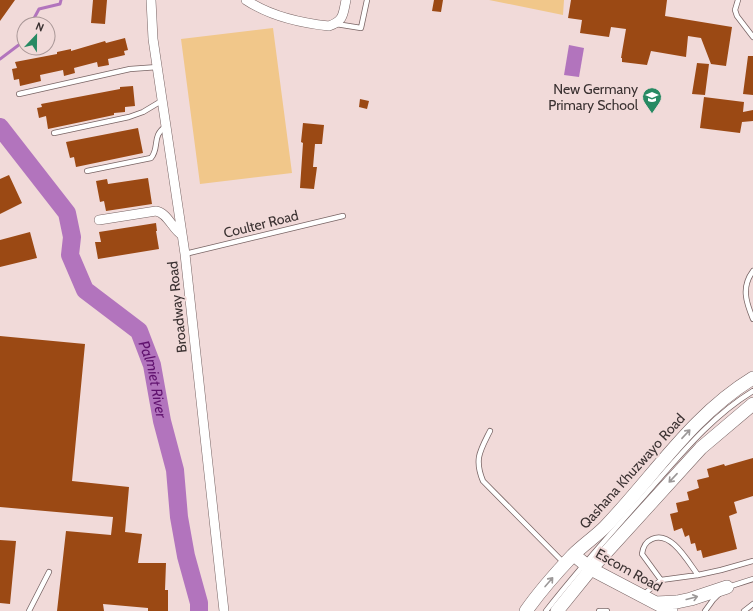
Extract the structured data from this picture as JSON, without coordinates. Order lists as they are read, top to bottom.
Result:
{
  "streets": {
    "main road": ["Qashana Khuzwayo Road", "Escom Road"],
    "street": ["Broadway Road"],
    "lane": ["Coulter Road"]
  },
  "crossings": [
    ["Coulter Road", "Broadway Road"],
    ["Qashana Khuzwayo Road", "Escom Road"]
  ],
  "water": ["Palmiet River"],
  "places": {
    "school or university": ["New Germany Primary School"]
  },
  "north": "top"
}
